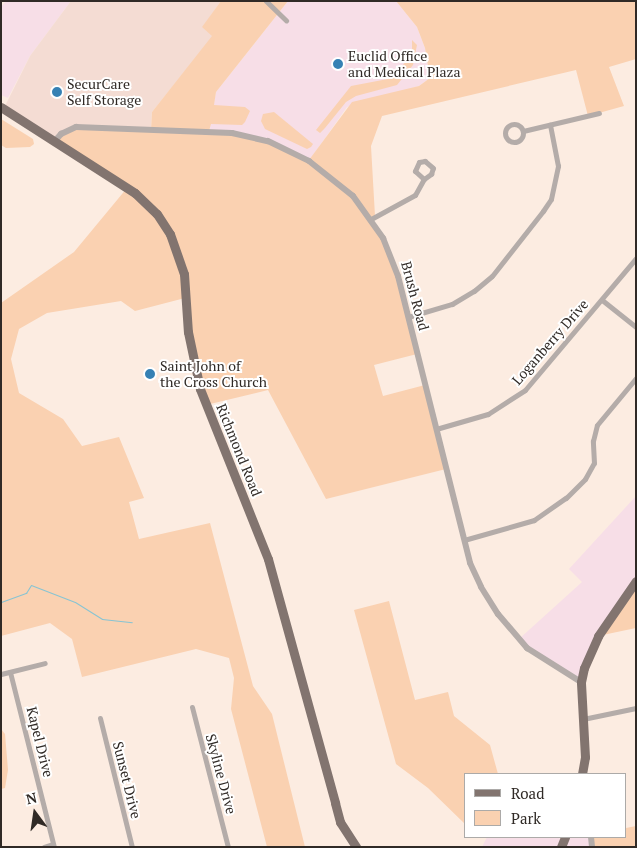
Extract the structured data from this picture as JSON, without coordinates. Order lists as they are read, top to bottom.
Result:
{
  "streets": {
    "main road": ["Richmond Road"],
    "street": [
      "Brush Road",
      "Loganberry Drive",
      "Kapel Drive",
      "Skyline Drive",
      "Sunset Drive"
    ]
  },
  "crossings": [
    ["Brush Road", "Loganberry Drive"],
    ["Brush Road", "Richmond Road"]
  ],
  "places": ["Euclid Office and Medical Plaza", "SecurCare Self Storage", "Saint John of the Cross Church"],
  "legend": ["Road", "Park"],
  "north": "top"
}
